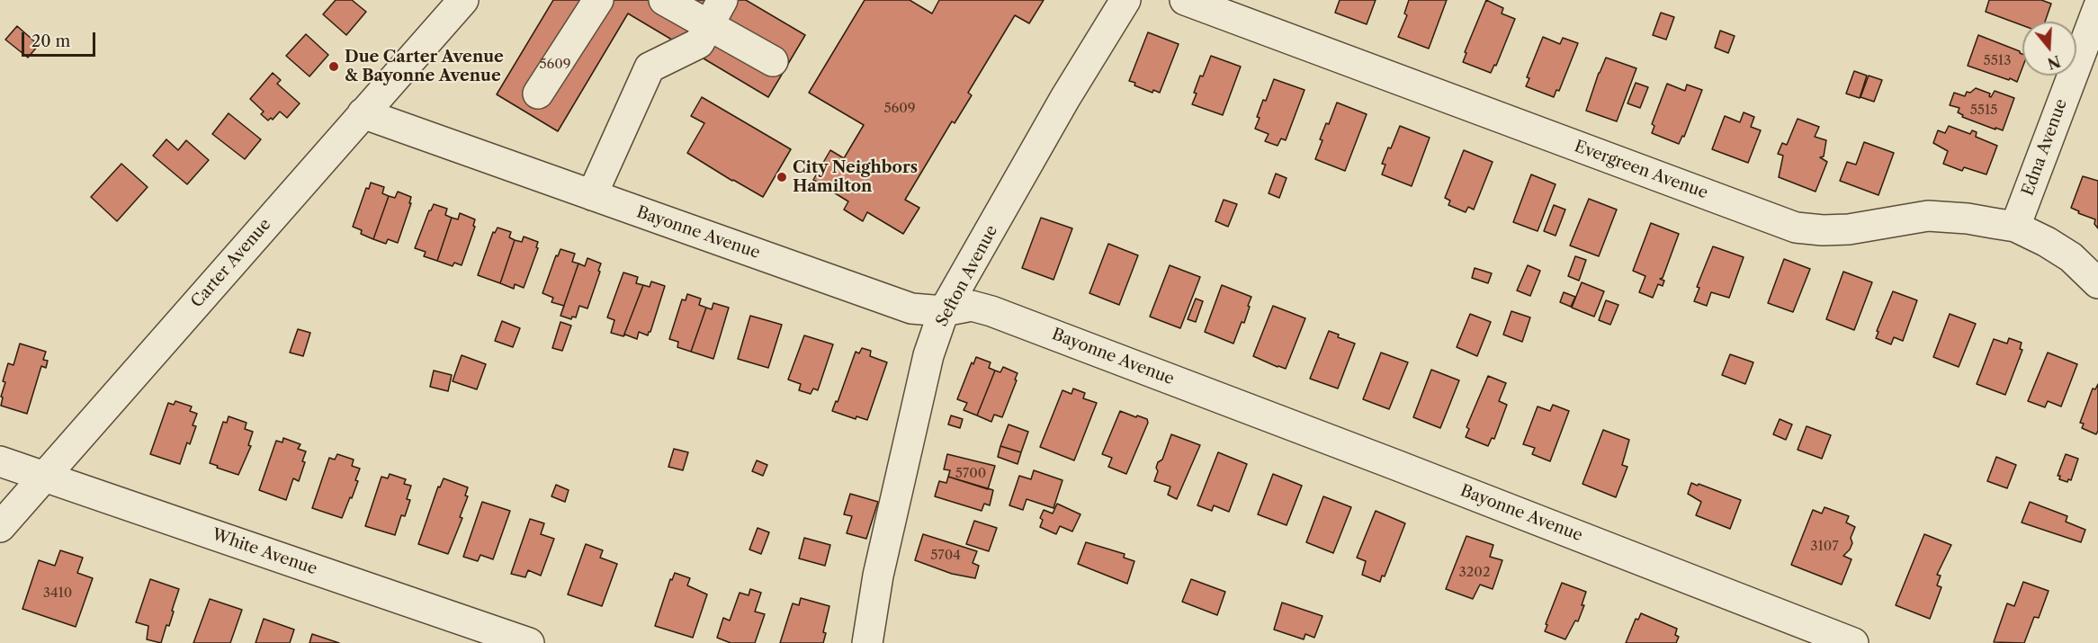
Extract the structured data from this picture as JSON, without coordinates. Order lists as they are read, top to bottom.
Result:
{
  "streets": {
    "street": [
      "Edna Avenue",
      "Evergreen Avenue",
      "Bayonne Avenue",
      "Carter Avenue",
      "Sefton Avenue",
      "White Avenue"
    ]
  },
  "crossings": [
    ["Edna Avenue", "Evergreen Avenue"],
    ["Bayonne Avenue", "Carter Avenue"],
    ["Bayonne Avenue", "Sefton Avenue"],
    ["Carter Avenue", "White Avenue"]
  ],
  "places": ["Due Carter Avenue & Bayonne Avenue", "City Neighbors Hamilton"],
  "house_numbers": [
    "5513",
    "5609",
    "5609",
    "5515",
    "5700",
    "3107",
    "5704",
    "3202",
    "3410"
  ],
  "scale_bar": "20 m",
  "north": "bottom"
}
